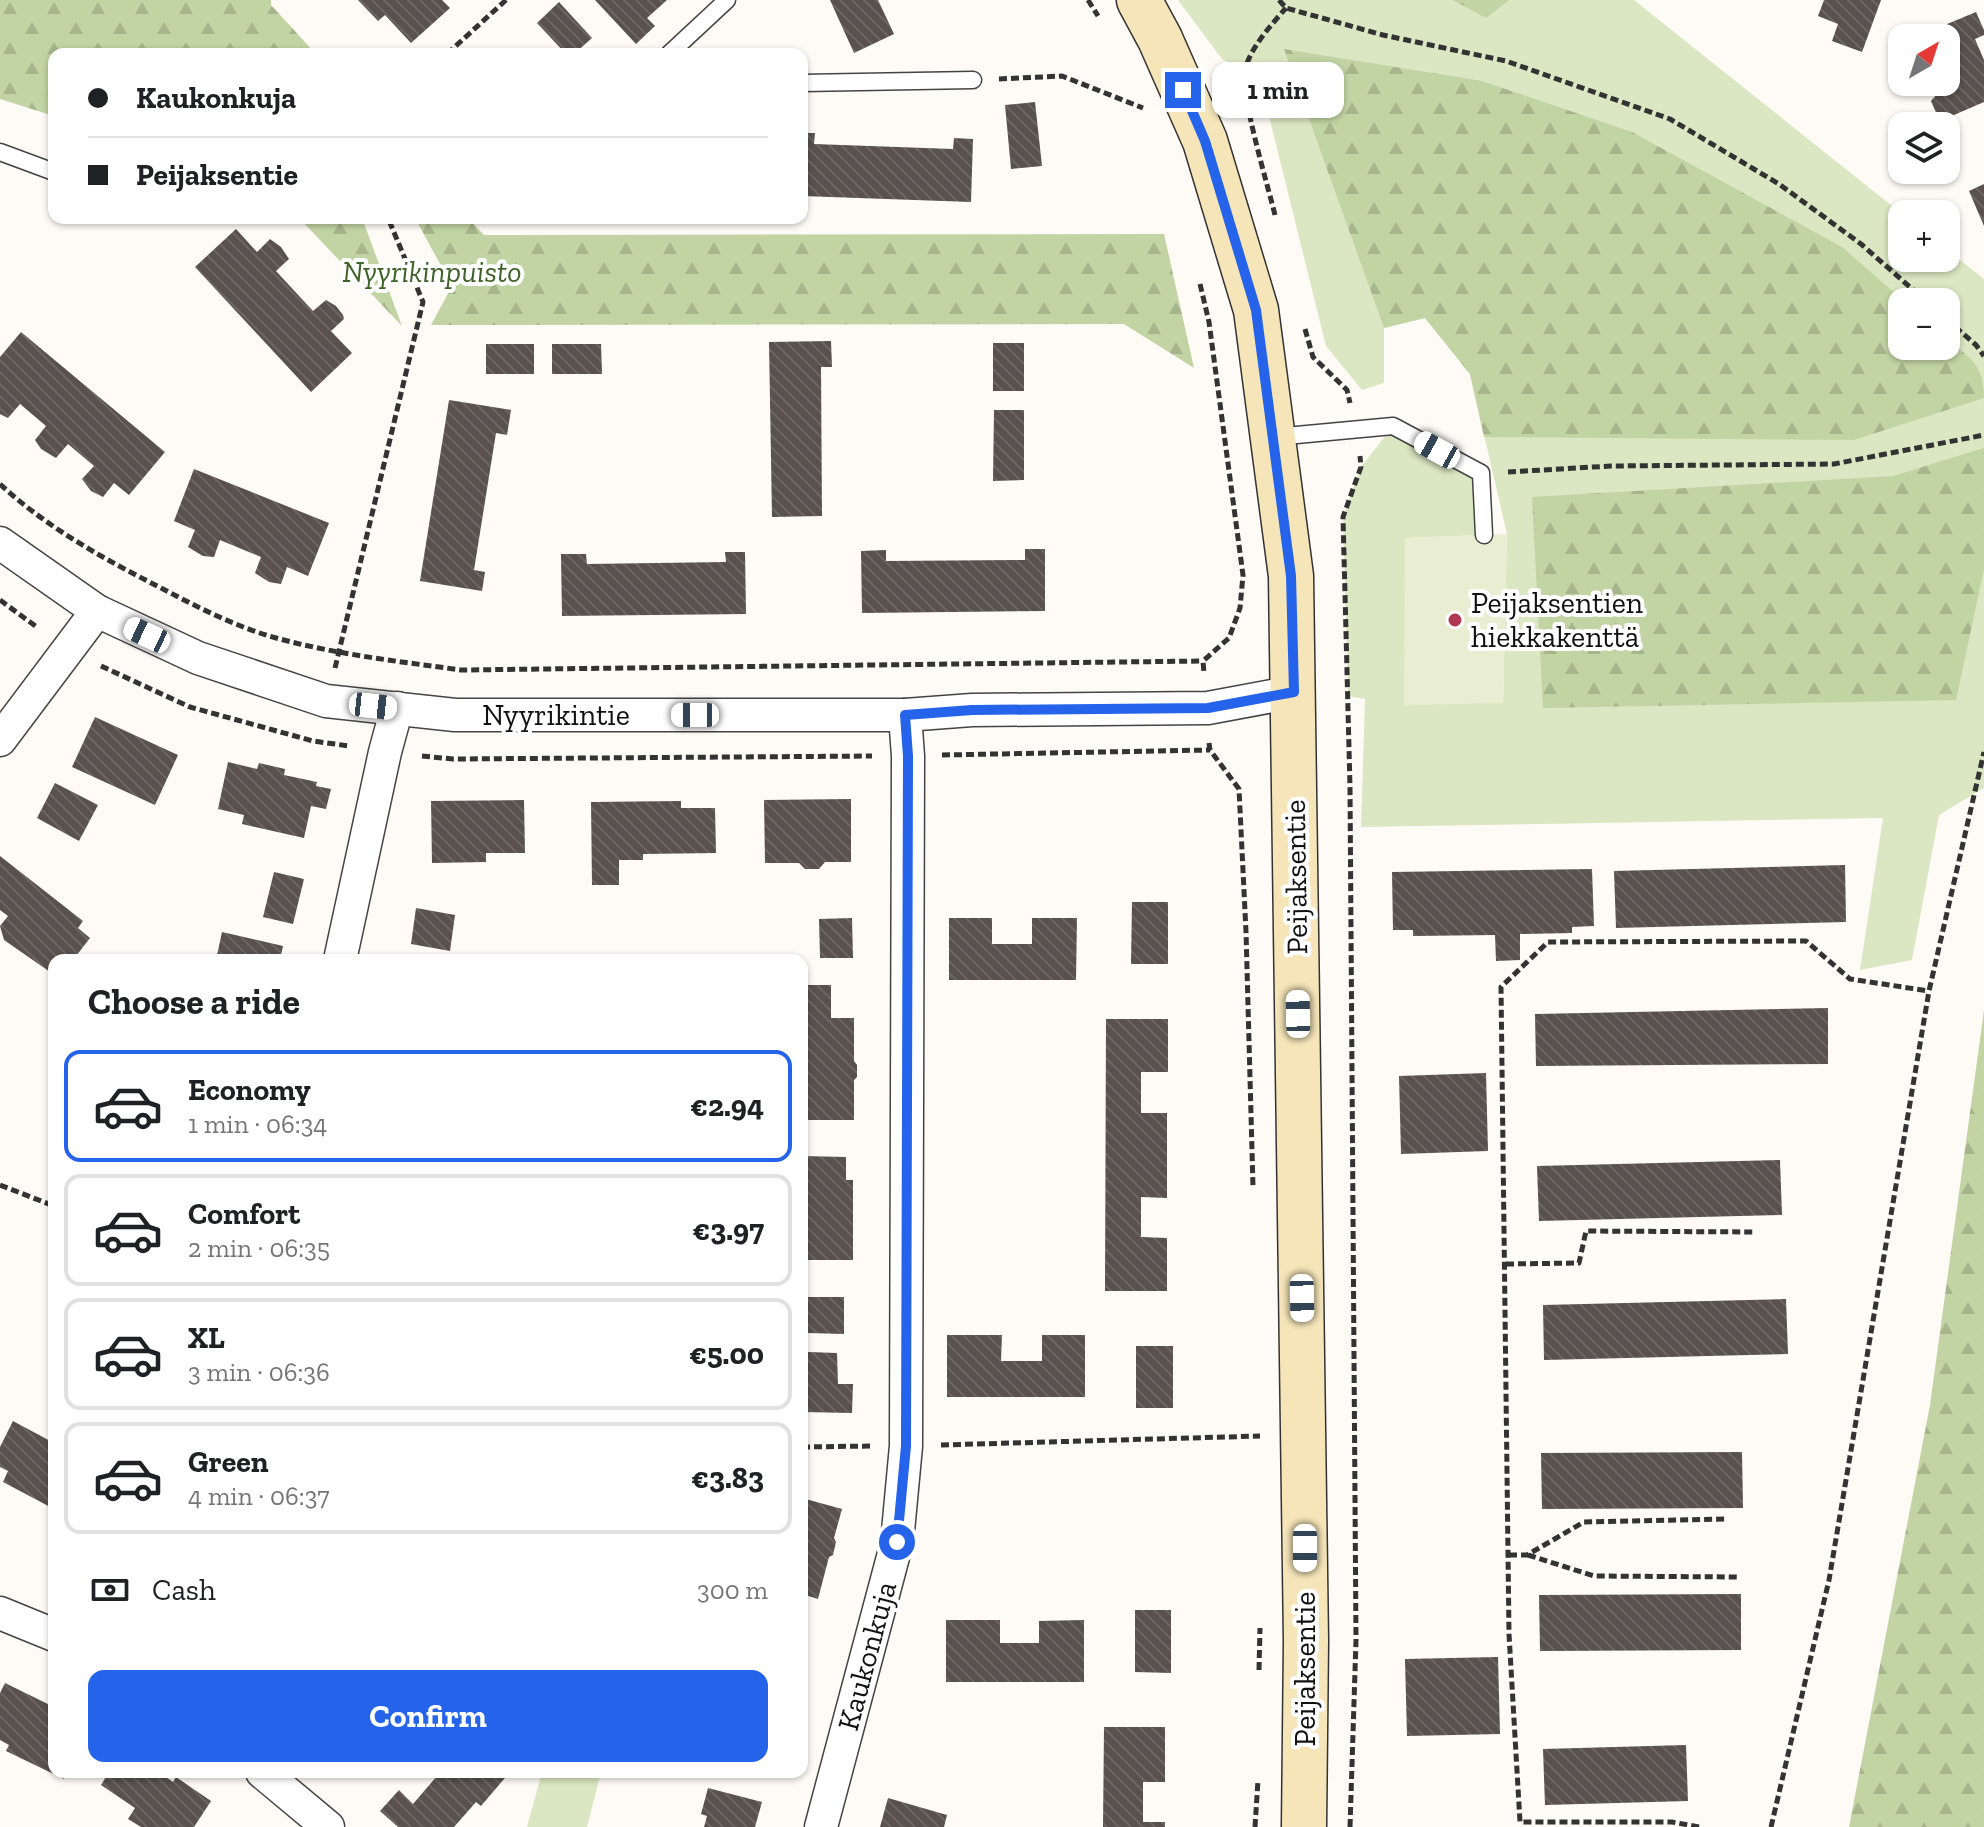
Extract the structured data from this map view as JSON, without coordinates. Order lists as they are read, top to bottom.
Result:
{
  "streets": {
    "street": ["Nyyrikintie", "Peijaksentie", "Kaukonkuja"]
  },
  "crossings": [
    ["Nyyrikintie", "Peijaksentie"],
    ["Nyyrikintie", "Kaukonkuja"]
  ],
  "parks": ["Nyyrikinpuisto"],
  "places": ["Peijaksentien hiekkakenttä"],
  "north": "top right",
  "page": {
    "map_buttons": ["+", "−"],
    "banner": ["Kaukonkuja", "Peijaksentie"],
    "bubble": "1 min",
    "heading": "Choose a ride",
    "list": [
      {
        "name": "Economy",
        "note": "1 min · 06:34",
        "value": "€2.94"
      },
      {
        "name": "Comfort",
        "note": "2 min · 06:35",
        "value": "€3.97"
      },
      {
        "name": "XL",
        "note": "3 min · 06:36",
        "value": "€5.00"
      },
      {
        "name": "Green",
        "note": "4 min · 06:37",
        "value": "€3.83"
      }
    ],
    "pay": ["Cash", "300 m"],
    "buttons": "Confirm"
  }
}
